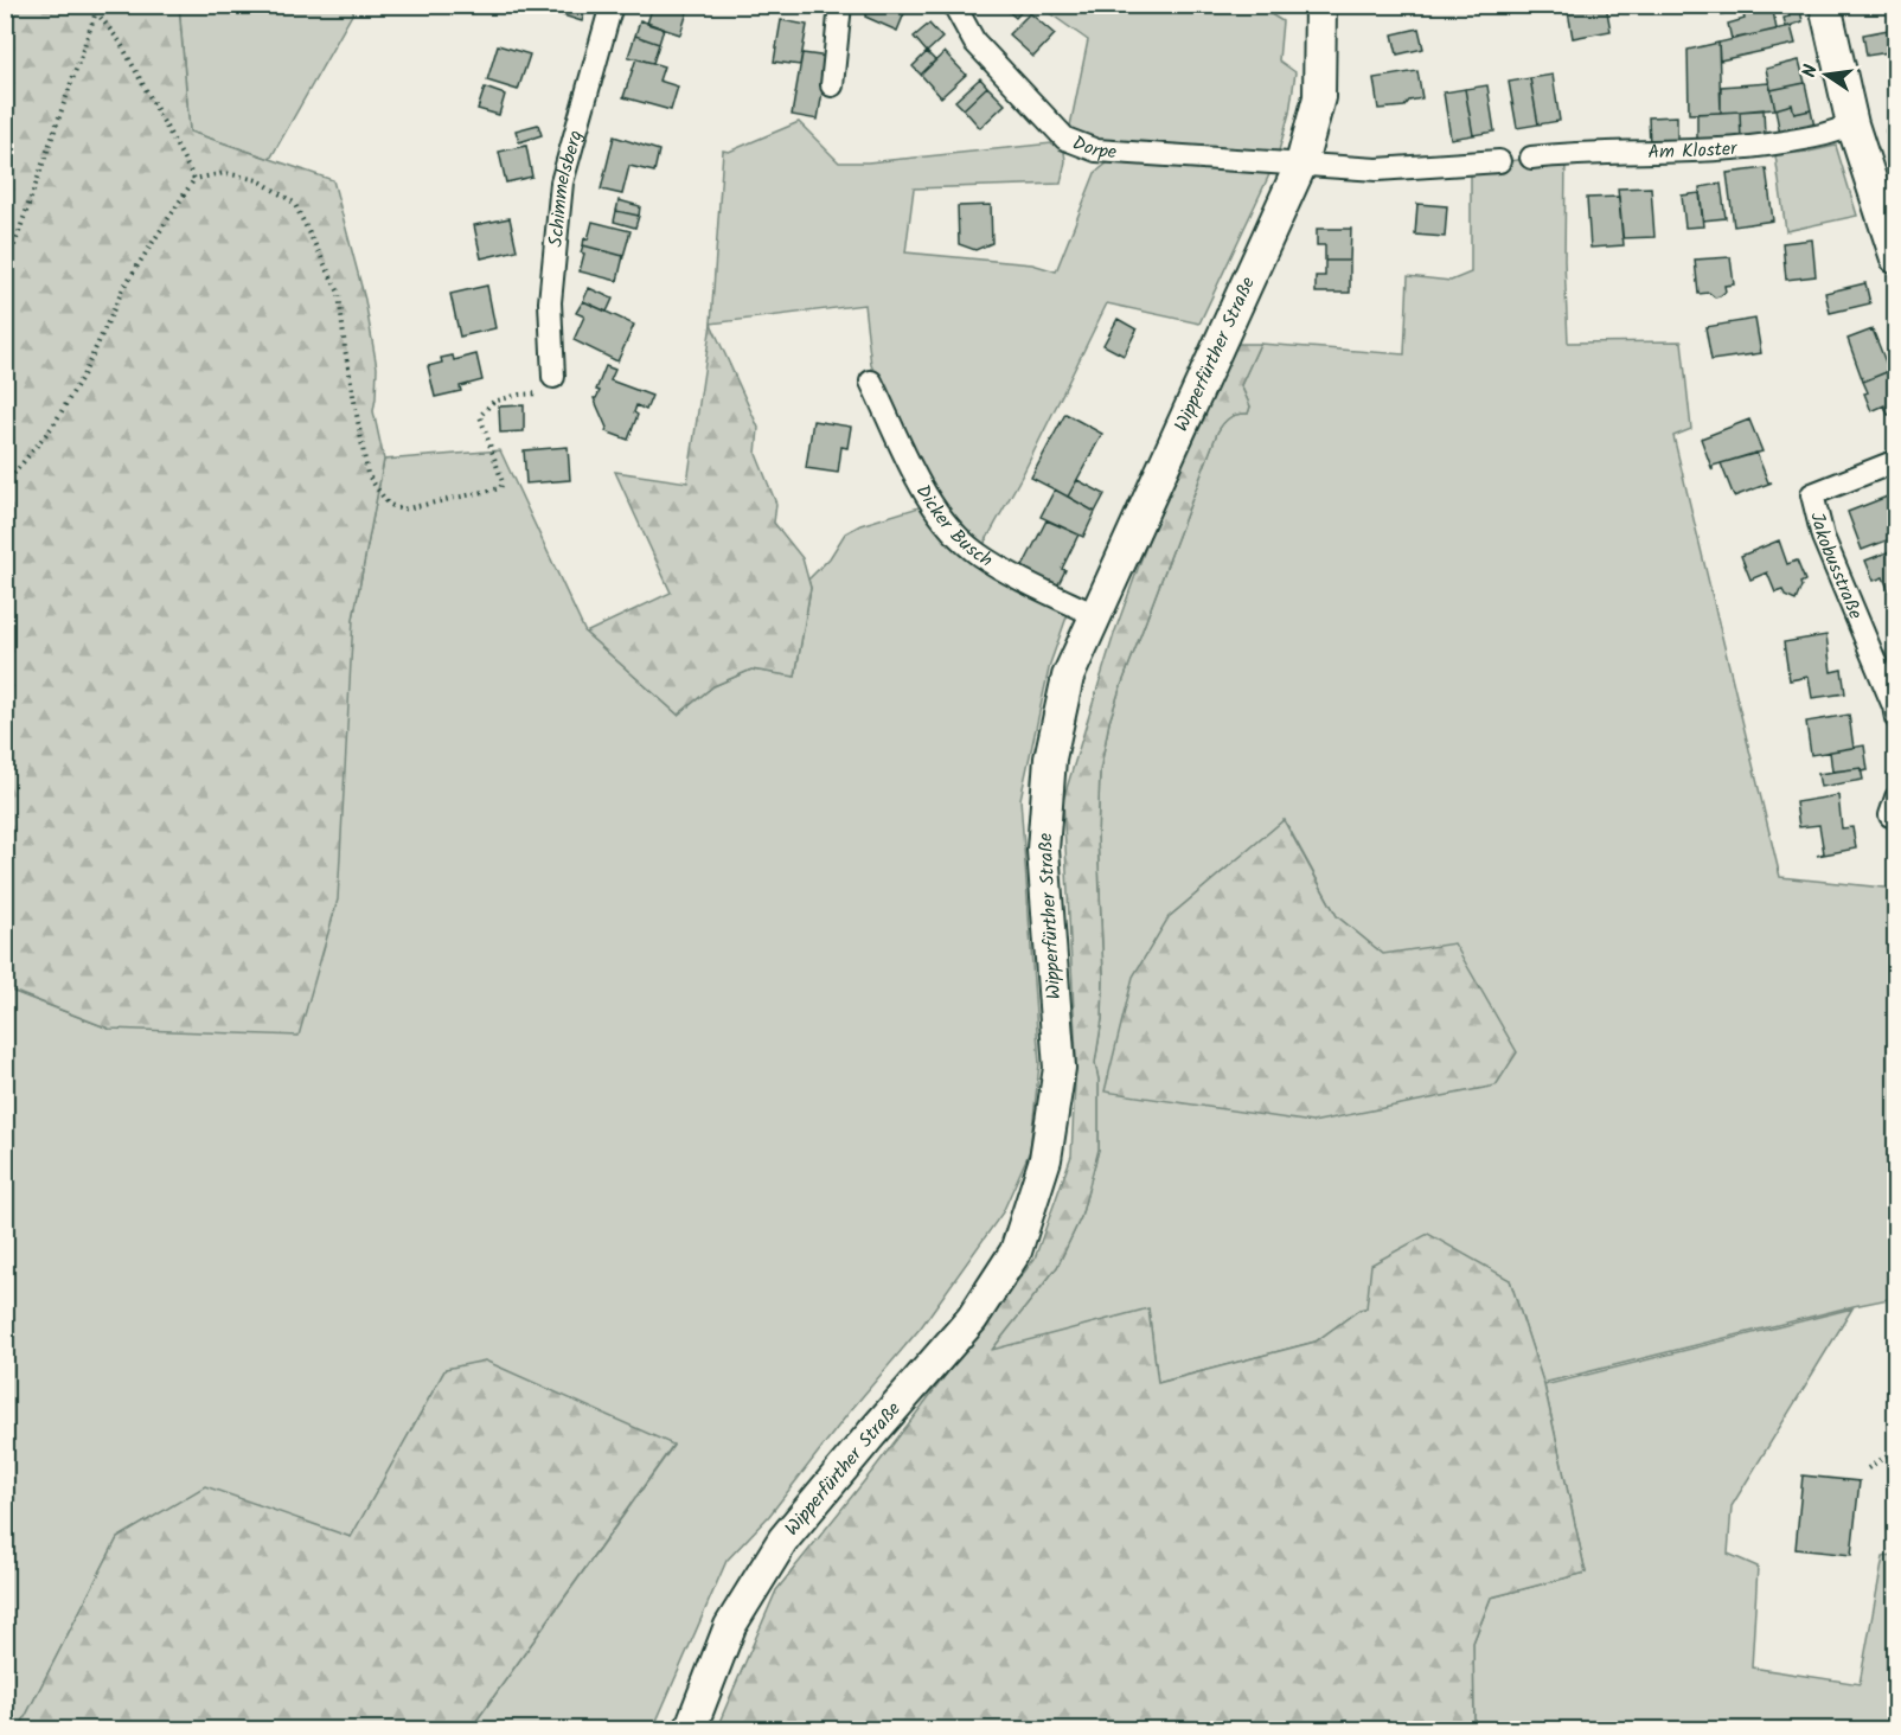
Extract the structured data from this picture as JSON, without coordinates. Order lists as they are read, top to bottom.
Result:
{
  "streets": {
    "main road": ["Wipperfürther Straße"],
    "street": [
      "Dorpe",
      "Am Kloster",
      "Schimmelsberg",
      "Dicker Busch",
      "Jakobusstraße"
    ]
  },
  "crossings": [
    ["Dorpe", "Wipperfürther Straße"],
    ["Wipperfürther Straße", "Dicker Busch"]
  ],
  "north": "left"
}
